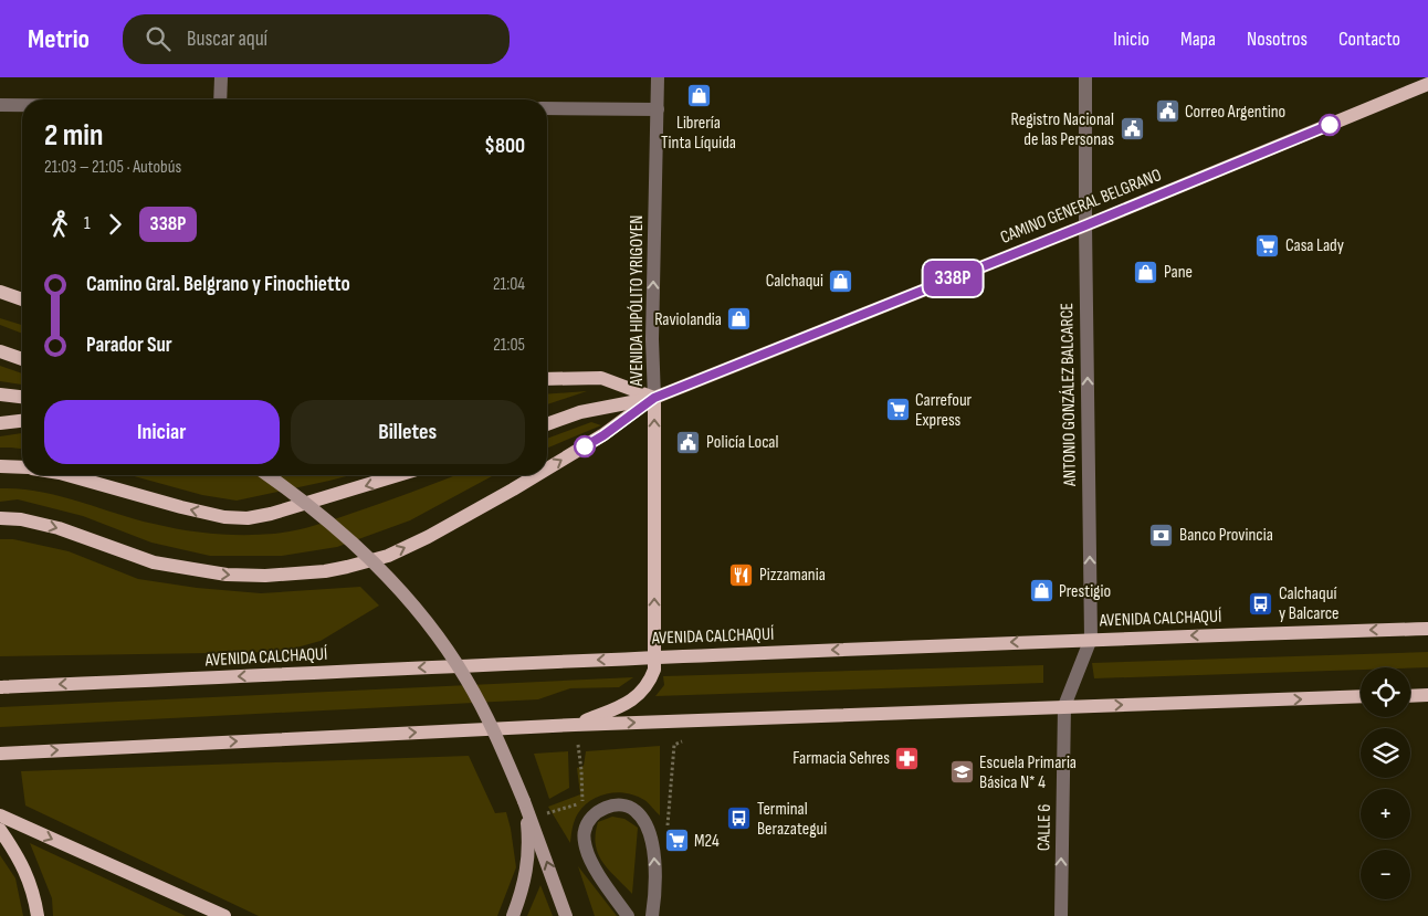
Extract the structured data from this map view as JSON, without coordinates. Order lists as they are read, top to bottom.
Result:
{
  "streets": {
    "main road": ["CAMINO GENERAL BELGRANO", "AVENIDA HIPÓLITO YRIGOYEN", "AVENIDA CALCHAQUÍ"],
    "street": ["ANTONIO GONZÁLEZ BALCARCE", "CALLE 6"]
  },
  "crossings": [
    ["CAMINO GENERAL BELGRANO", "AVENIDA HIPÓLITO YRIGOYEN"],
    ["CAMINO GENERAL BELGRANO", "ANTONIO GONZÁLEZ BALCARCE"],
    ["AVENIDA HIPÓLITO YRIGOYEN", "AVENIDA CALCHAQUÍ"],
    ["ANTONIO GONZÁLEZ BALCARCE", "AVENIDA CALCHAQUÍ"],
    ["ANTONIO GONZÁLEZ BALCARCE", "CALLE 6"]
  ],
  "one_way": ["AVENIDA HIPÓLITO YRIGOYEN", "ANTONIO GONZÁLEZ BALCARCE", "CALLE 6"],
  "places": {
    "shop": [
      "Librería Tinta Líquida",
      "Pane",
      "Calchaqui",
      "Raviolandia",
      "Prestigio"
    ],
    "public building": ["Correo Argentino", "Registro Nacional de las Personas", "Policía Local"],
    "supermarket": ["Casa Lady", "Carrefour Express", "M24"],
    "bank": ["Banco Provincia"],
    "restaurant": ["Pizzamania"],
    "bus stop": ["Calchaquí y Balcarce", "Terminal Berazategui"],
    "pharmacy": ["Farmacia Sehres"],
    "school or university": ["Escuela Primaria Básica N* 4"]
  },
  "lines": ["bus line 338P"],
  "page": {
    "header": "Metrio",
    "search": "Buscar aquí",
    "nav": [
      "Inicio",
      "Mapa",
      "Nosotros",
      "Contacto"
    ],
    "on_map": "338P",
    "heading": ["2 min", "21:03 – 21:05 · Autobús", "$800"],
    "legs": ["1", "338P"],
    "list": [
      {
        "name": "Camino Gral. Belgrano y Finochietto",
        "value": "21:04"
      },
      {
        "name": "Parador Sur",
        "value": "21:05"
      }
    ],
    "buttons": ["Iniciar", "Billetes"],
    "map_buttons": ["+", "−"]
  }
}
